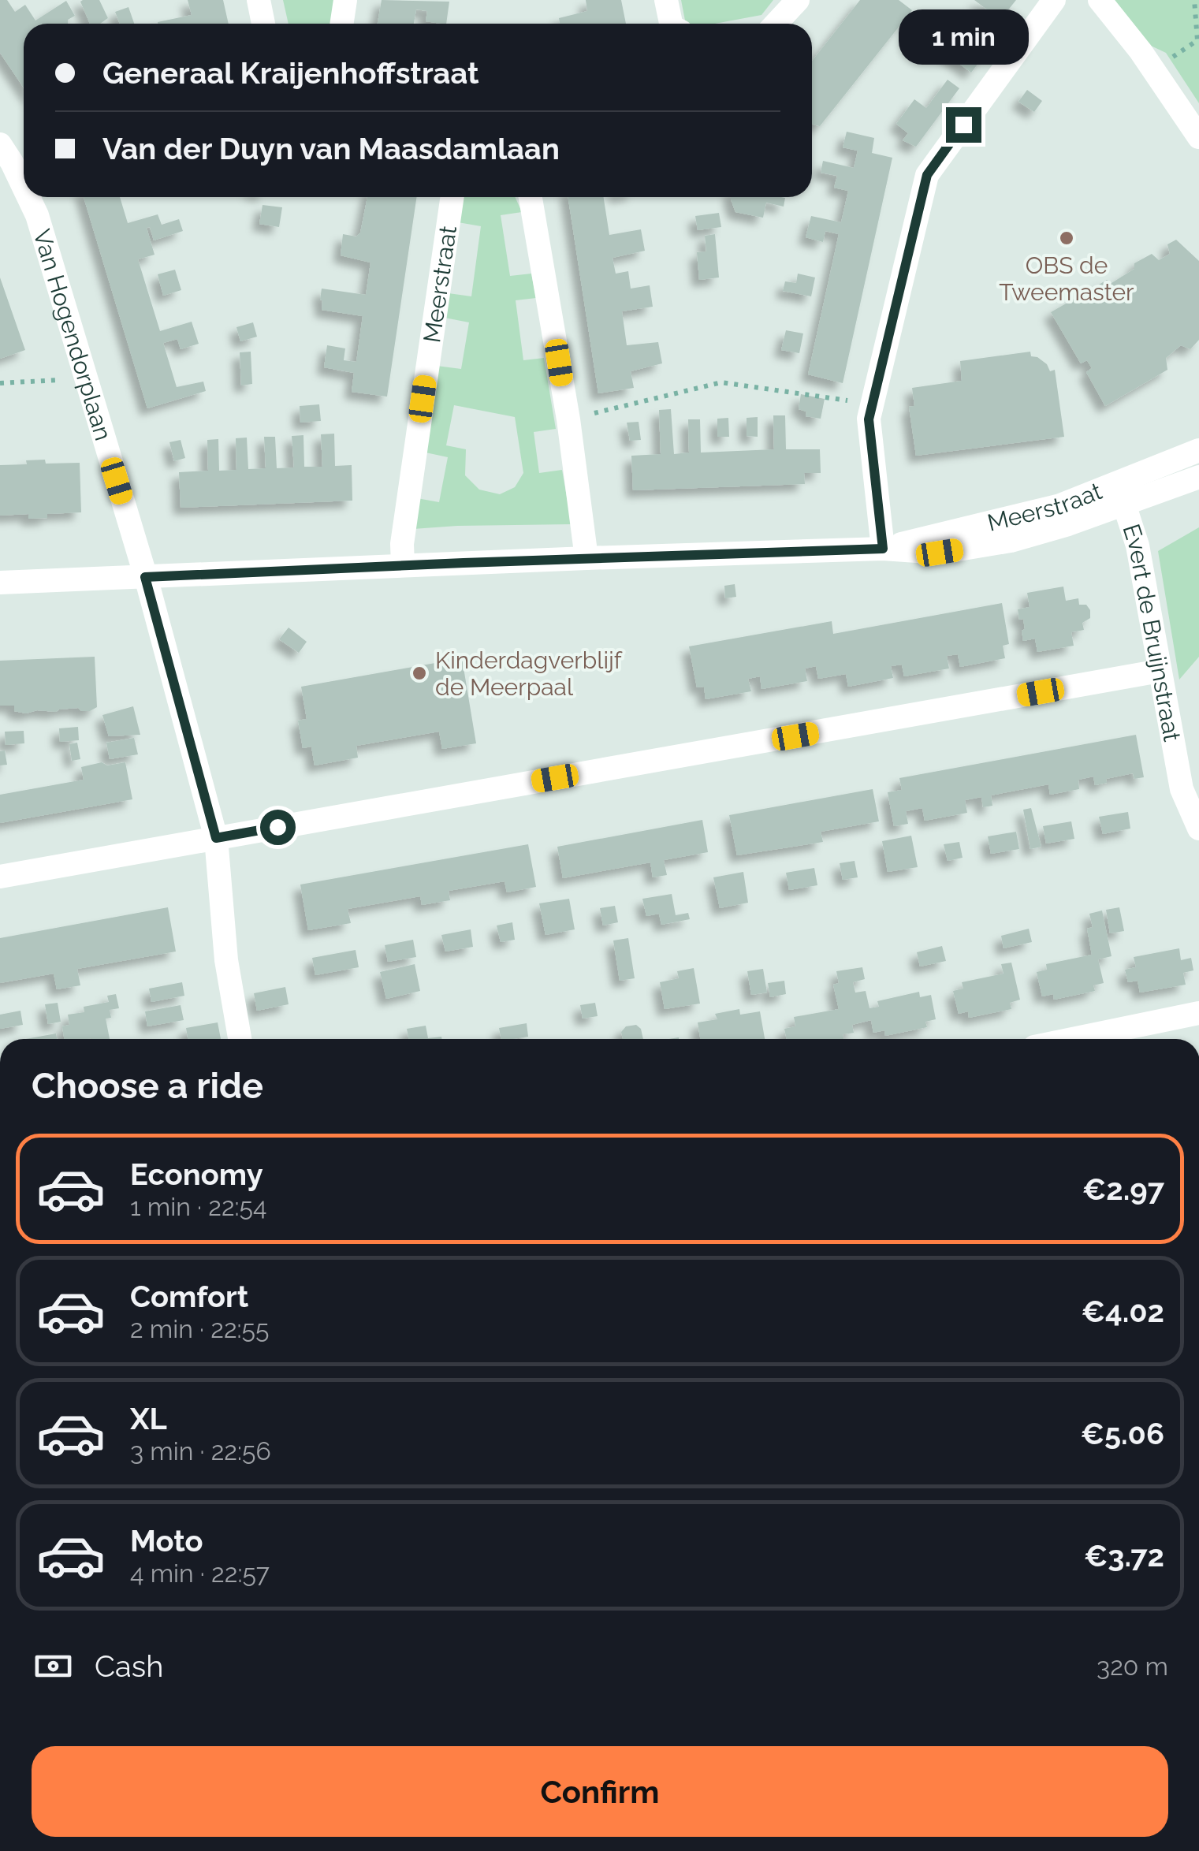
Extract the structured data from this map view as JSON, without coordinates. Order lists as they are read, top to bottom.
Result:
{
  "streets": {
    "street": ["Meerstraat", "Van Hogendorplaan", "Evert de Bruijnstraat"]
  },
  "crossings": [
    ["Meerstraat", "Van Hogendorplaan"],
    ["Meerstraat", "Evert de Bruijnstraat"]
  ],
  "places": ["OBS de Tweemaster", "Kinderdagverblijf de Meerpaal"],
  "page": {
    "bubble": "1 min",
    "banner": ["Generaal Kraijenhoffstraat", "Van der Duyn van Maasdamlaan"],
    "heading": "Choose a ride",
    "list": [
      {
        "name": "Economy",
        "note": "1 min · 22:54",
        "value": "€2.97"
      },
      {
        "name": "Comfort",
        "note": "2 min · 22:55",
        "value": "€4.02"
      },
      {
        "name": "XL",
        "note": "3 min · 22:56",
        "value": "€5.06"
      },
      {
        "name": "Moto",
        "note": "4 min · 22:57",
        "value": "€3.72"
      }
    ],
    "pay": ["Cash", "320 m"],
    "buttons": "Confirm"
  }
}
